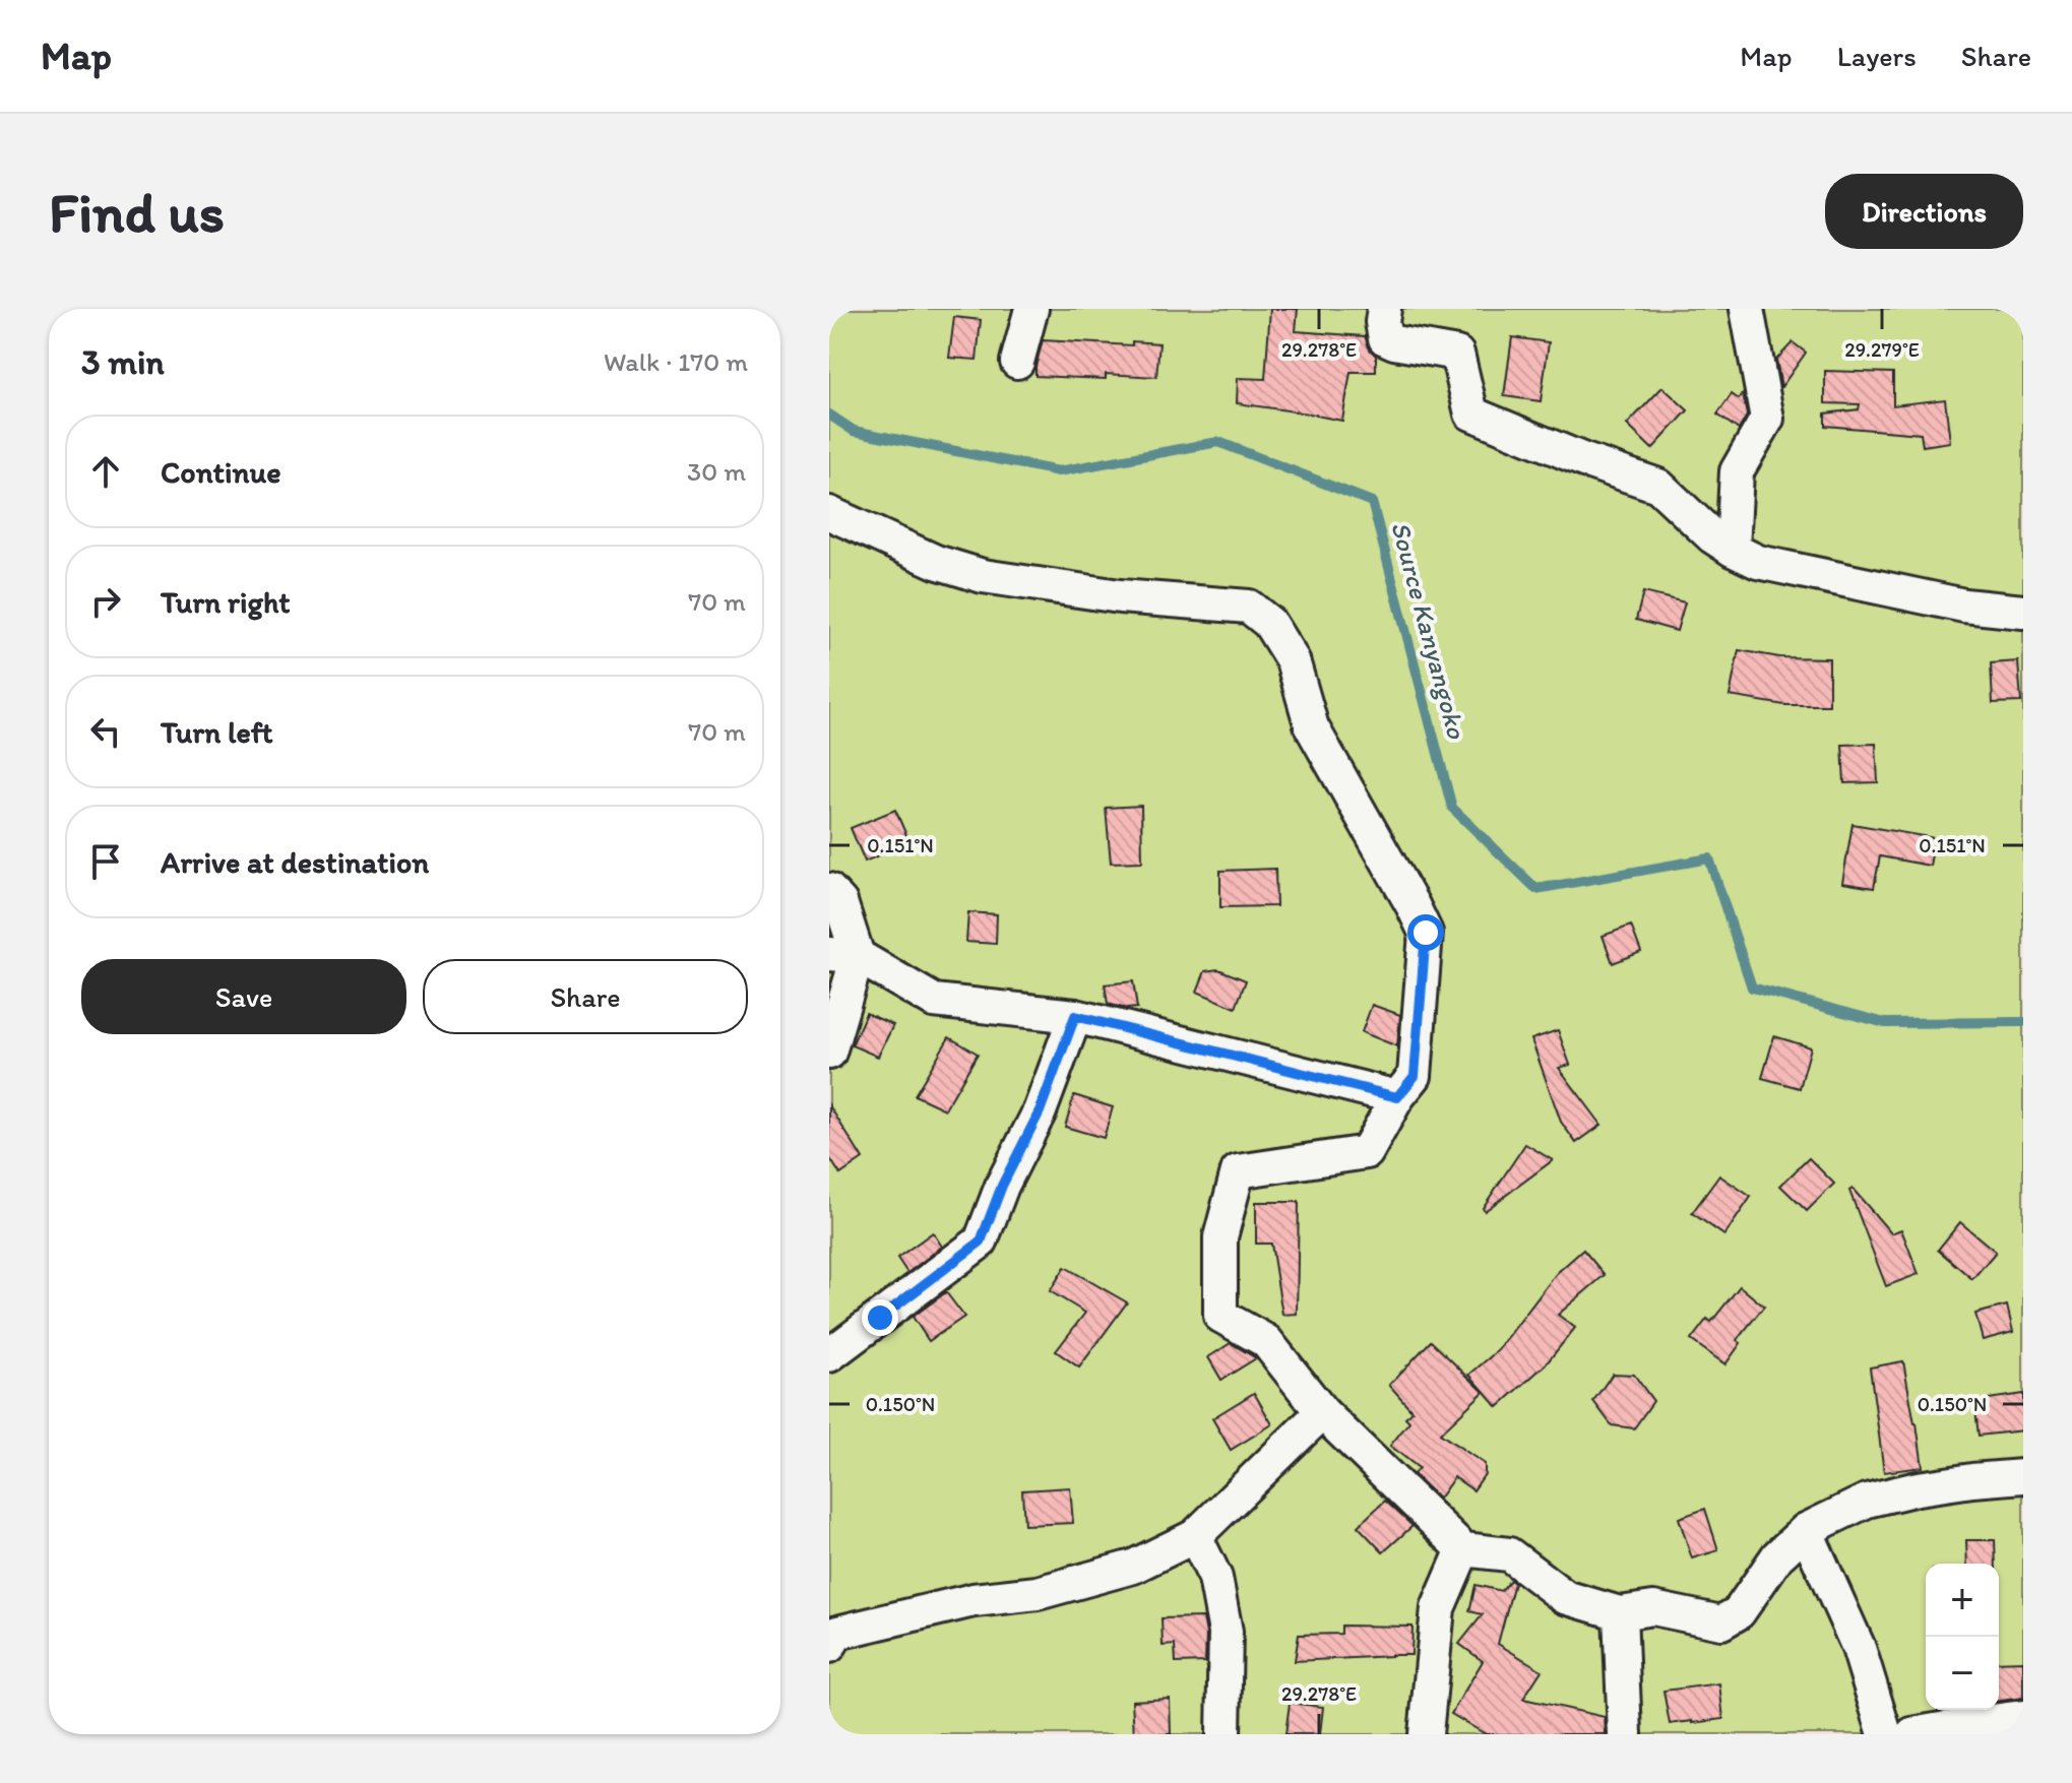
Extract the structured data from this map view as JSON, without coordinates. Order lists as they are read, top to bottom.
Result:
{
  "water": ["Source Kanyangoko"],
  "page": {
    "header": "Map",
    "nav": ["Map", "Layers", "Share"],
    "buttons": [
      "Directions",
      ["Save", "Share"]
    ],
    "title": "Find us",
    "heading": ["3 min", "Walk · 170 m"],
    "list": [
      ["Continue", "30 m"],
      ["Turn right", "70 m"],
      ["Turn left", "70 m"],
      "Arrive at destination"
    ],
    "map_buttons": ["+", "−"]
  },
  "coordinates": [
    "29.278°E",
    "29.279°E",
    "0.151°N",
    "0.150°N"
  ]
}
